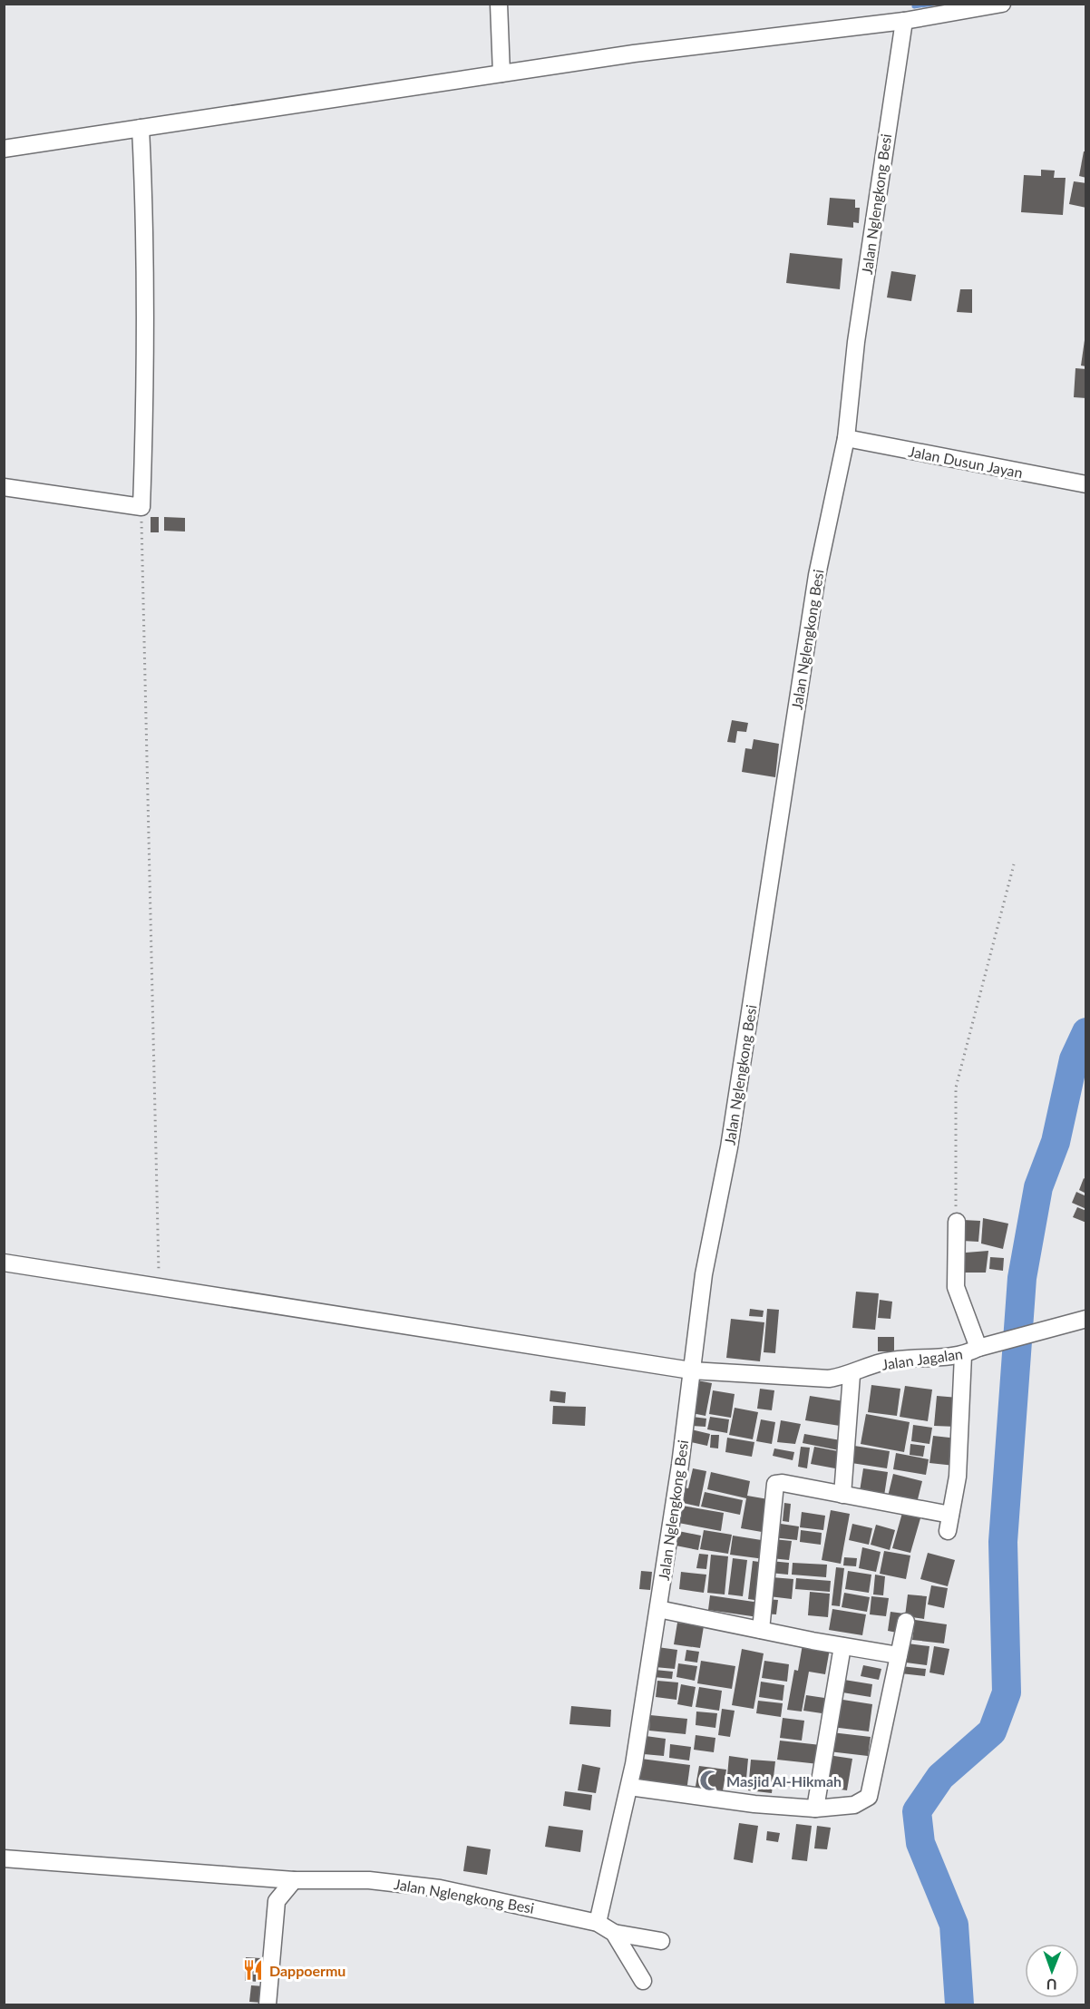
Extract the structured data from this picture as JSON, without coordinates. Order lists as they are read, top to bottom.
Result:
{
  "streets": {
    "street": ["Jalan Nglengkong Besi", "Jalan Dusun Jayan", "Jalan Jagalan"]
  },
  "crossings": [
    ["Jalan Nglengkong Besi", "Jalan Dusun Jayan"],
    ["Jalan Nglengkong Besi", "Jalan Jagalan"]
  ],
  "places": {
    "mosque": ["Masjid Al-Hikmah"],
    "restaurant": ["Dappoermu"]
  },
  "north": "bottom"
}
